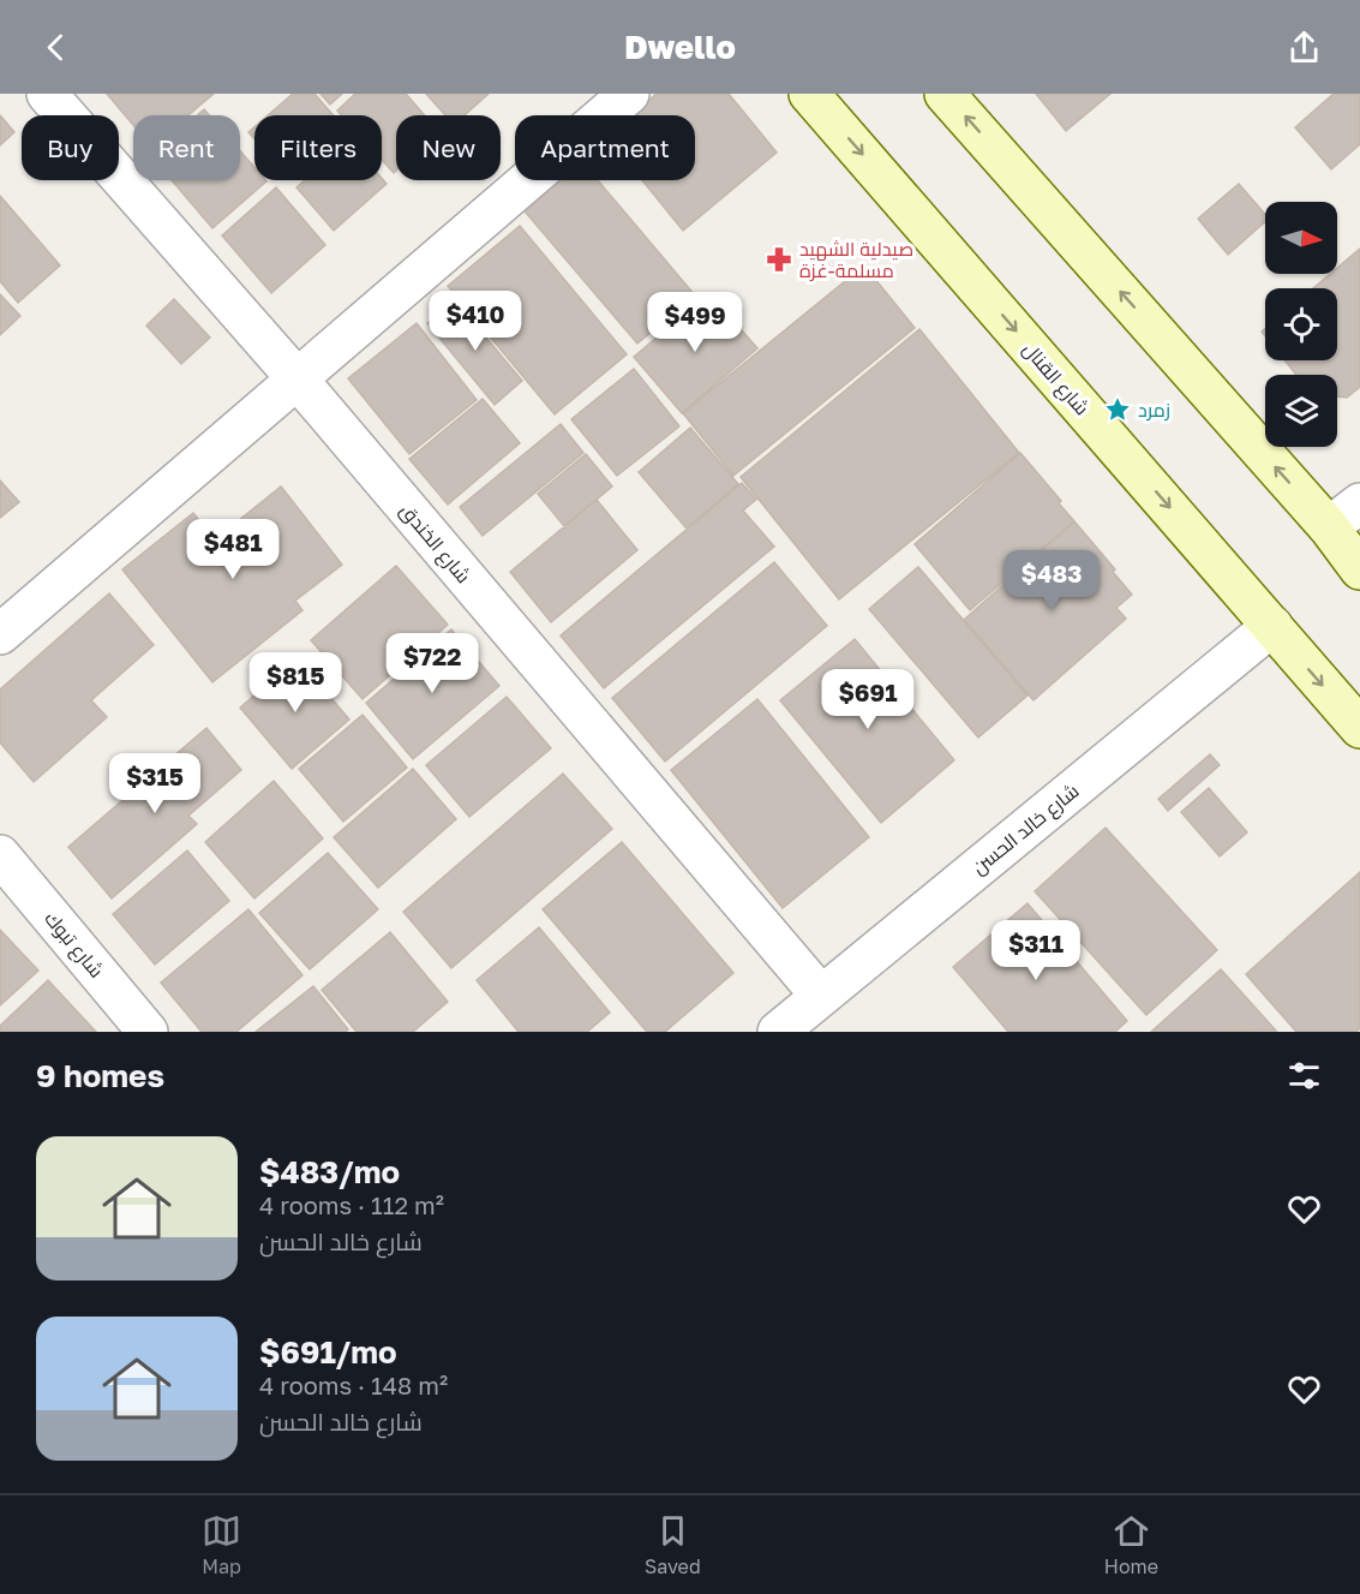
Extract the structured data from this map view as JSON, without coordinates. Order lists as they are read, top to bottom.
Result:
{
  "streets": {
    "main road": ["شارع القنال"],
    "street": ["شارع الخندق", "شارع خالد الحسن", "شارع تبوك"]
  },
  "crossings": [
    ["شارع القنال", "شارع خالد الحسن"],
    ["شارع الخندق", "شارع خالد الحسن"]
  ],
  "places": {
    "pharmacy": ["صيدلية الشهيد مسلمة-غزة"],
    "place": ["زمرد"]
  },
  "north": "right",
  "page": {
    "header": "Dwello",
    "chip": [
      "Buy",
      "Rent",
      "Filters",
      "New",
      "Apartment"
    ],
    "price": [
      "$410",
      "$499",
      "$481",
      "$483",
      "$722",
      "$815",
      "$691",
      "$315",
      "$311"
    ],
    "heading": "9 homes",
    "list": [
      {
        "name": "$483/mo",
        "note": "4 rooms · 112 m² · شارع خالد الحسن"
      },
      {
        "name": "$691/mo",
        "note": "4 rooms · 148 m² · شارع خالد الحسن"
      }
    ],
    "tabs": ["Map", "Saved", "Home"]
  }
}
